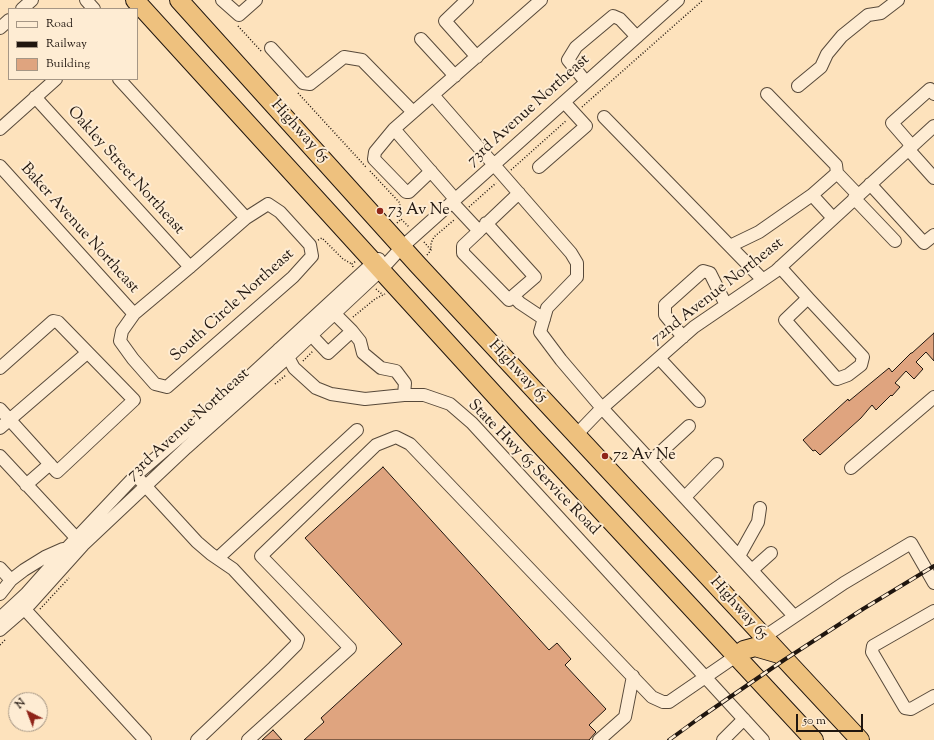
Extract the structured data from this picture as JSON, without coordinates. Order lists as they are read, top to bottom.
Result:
{
  "streets": {
    "highway": ["Highway 65"],
    "street": [
      "73rd Avenue Northeast",
      "Oakley Street Northeast",
      "Baker Avenue Northeast",
      "72nd Avenue Northeast",
      "South Circle Northeast",
      "State Hwy 65 Service Road"
    ]
  },
  "crossings": [
    ["73rd Avenue Northeast", "Highway 65"],
    ["73rd Avenue Northeast", "State Hwy 65 Service Road"],
    ["Highway 65", "72nd Avenue Northeast"],
    ["Oakley Street Northeast", "South Circle Northeast"],
    ["Baker Avenue Northeast", "South Circle Northeast"]
  ],
  "places": ["73 Av Ne", "72 Av Ne"],
  "legend": ["Road", "Railway", "Building"],
  "scale_bar": "50 m",
  "north": "top left"
}
